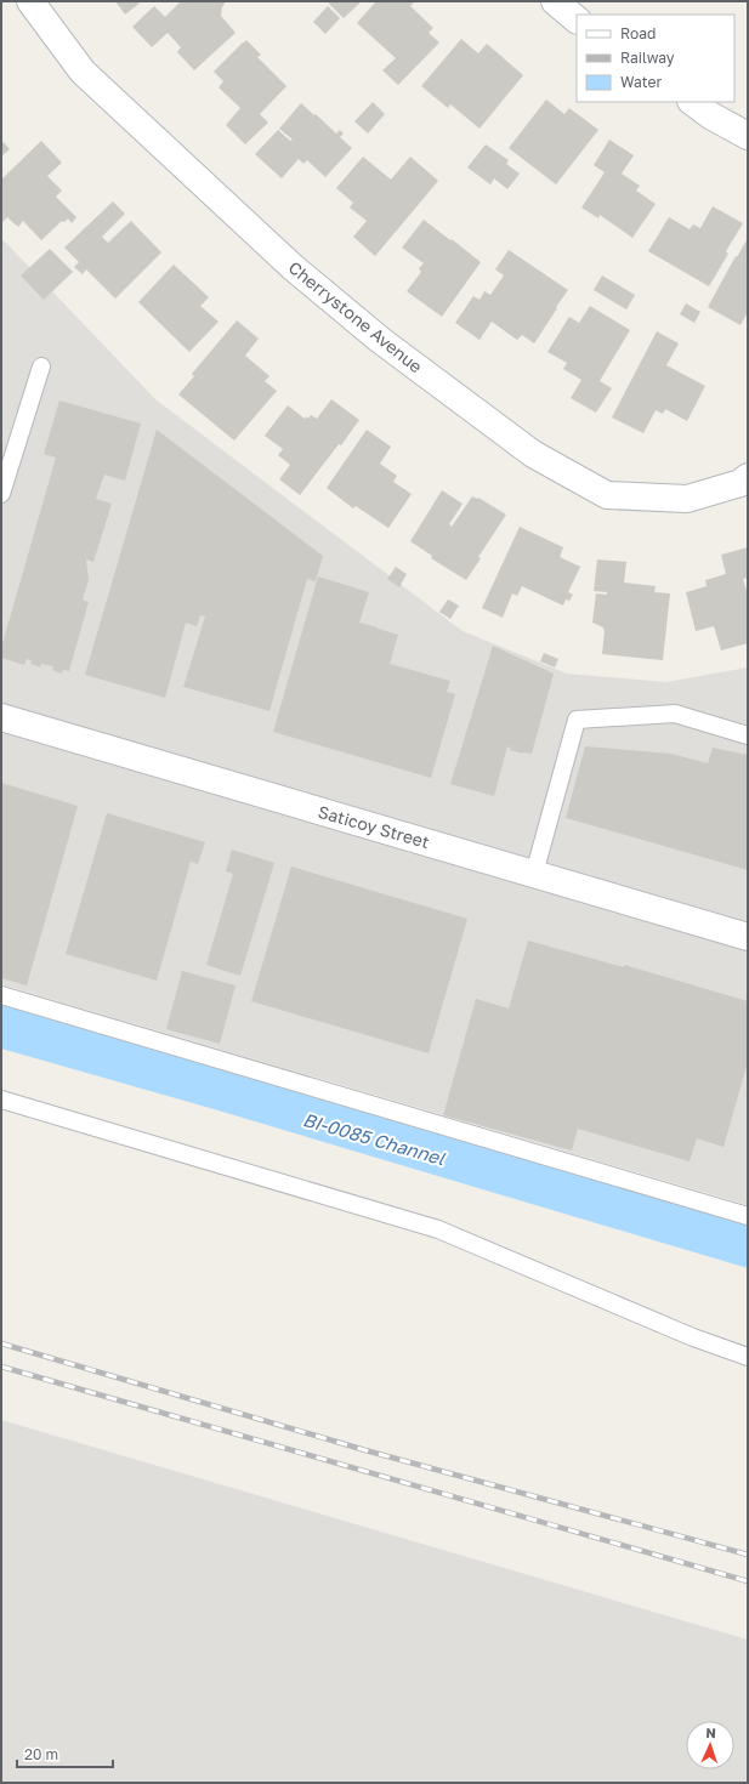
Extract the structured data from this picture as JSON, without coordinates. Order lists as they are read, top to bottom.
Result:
{
  "streets": {
    "street": ["Cherrystone Avenue", "Saticoy Street"]
  },
  "water": ["BI-0085 Channel"],
  "legend": ["Road", "Railway", "Water"],
  "scale_bar": "20 m",
  "north": "top"
}
